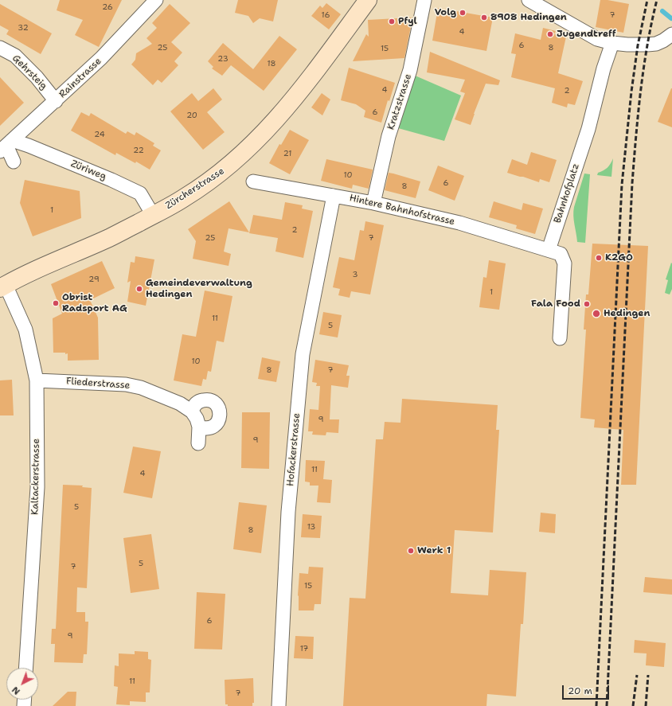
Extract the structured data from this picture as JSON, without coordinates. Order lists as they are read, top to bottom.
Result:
{
  "streets": {
    "main road": ["Zürcherstrasse"],
    "street": [
      "Gehrsteig",
      "Rainstrasse",
      "Kratzstrasse",
      "Züriweg",
      "Bahnhofplatz",
      "Hintere Bahnhofstrasse",
      "Fliederstrasse",
      "Hofackerstrasse",
      "Kaltackerstrasse"
    ]
  },
  "crossings": [
    ["Gehrsteig", "Rainstrasse"],
    ["Rainstrasse", "Züriweg"],
    ["Kratzstrasse", "Hintere Bahnhofstrasse"],
    ["Züriweg", "Zürcherstrasse"],
    ["Zürcherstrasse", "Kaltackerstrasse"],
    ["Bahnhofplatz", "Hintere Bahnhofstrasse"],
    ["Hintere Bahnhofstrasse", "Hofackerstrasse"],
    ["Fliederstrasse", "Kaltackerstrasse"]
  ],
  "places": [
    "Volg",
    "8908 Hedingen",
    "Pfyl",
    "Jugendtreff",
    "K2GO",
    "Gemeindeverwaltung Hedingen",
    "Obrist Radsport AG",
    "Fala Food",
    "Hedingen",
    "Werk 1"
  ],
  "house_numbers": [
    "26",
    "16",
    "7",
    "32",
    "4",
    "6",
    "25",
    "8",
    "15",
    "23",
    "18",
    "4",
    "2",
    "6",
    "20",
    "24",
    "22",
    "21",
    "10",
    "6",
    "8",
    "1",
    "2",
    "25",
    "7",
    "3",
    "29",
    "1",
    "11",
    "5",
    "10",
    "8",
    "7",
    "9",
    "9",
    "11",
    "4",
    "5",
    "13",
    "8",
    "5",
    "7",
    "15",
    "6",
    "9",
    "17",
    "11",
    "7"
  ],
  "scale_bar": "20 m",
  "north": "bottom left"
}
